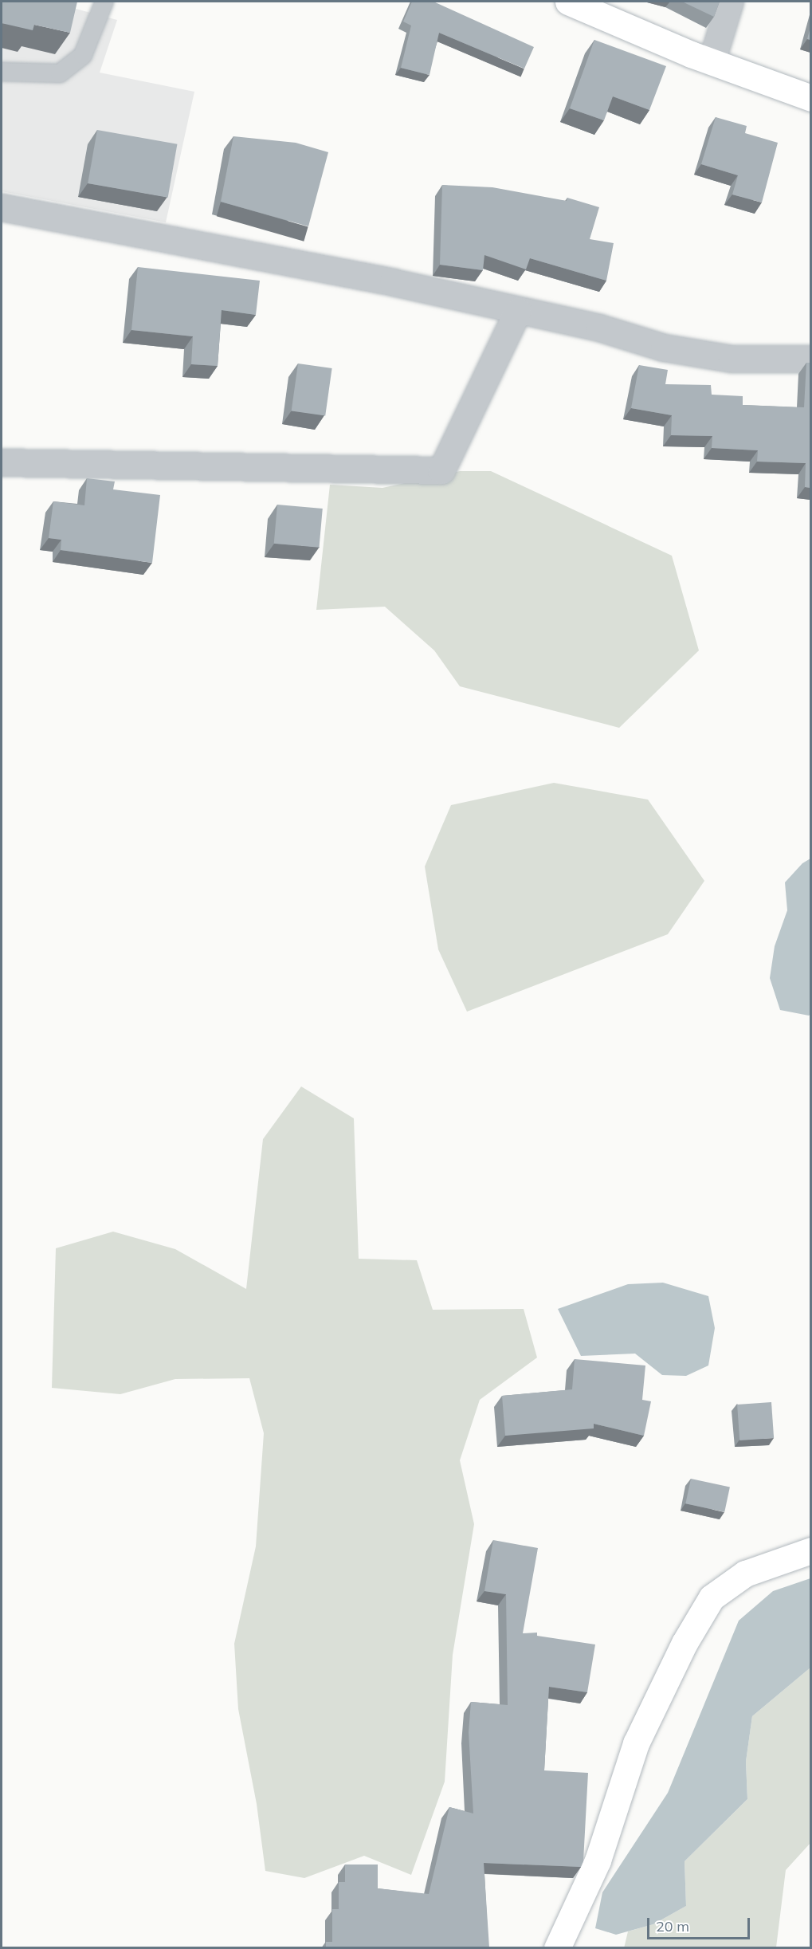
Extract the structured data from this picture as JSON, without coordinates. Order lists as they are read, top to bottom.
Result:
{
  "scale_bar": "20 m"
}
